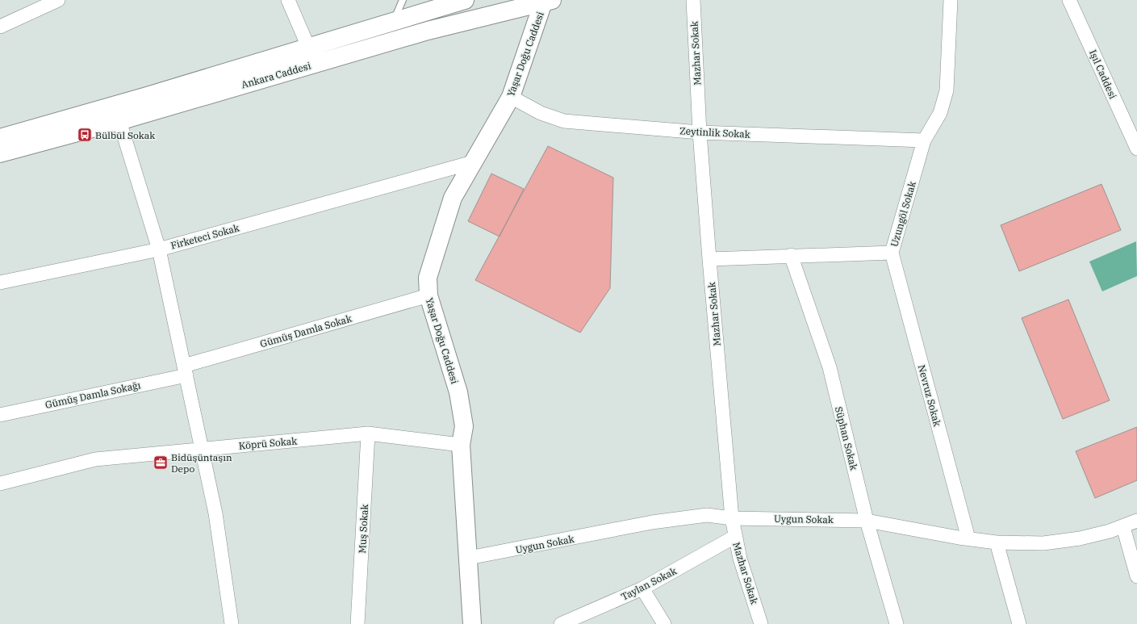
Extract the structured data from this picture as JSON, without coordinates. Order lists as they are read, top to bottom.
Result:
{
  "streets": {
    "main road": ["Yaşar Doğu Caddesi", "Ankara Caddesi"],
    "street": [
      "Mazhar Sokak",
      "Işıl Caddesi",
      "Zeytinlik Sokak",
      "Uzungöl Sokak",
      "Firketeci Sokak",
      "Gümüş Damla Sokak",
      "Gümüş Damla Sokağı",
      "Nevruz Sokak",
      "Süphan Sokak",
      "Köprü Sokak",
      "Uygun Sokak",
      "Muş Sokak",
      "Taylan Sokak"
    ]
  },
  "crossings": [
    ["Mazhar Sokak", "Zeytinlik Sokak"],
    ["Mazhar Sokak", "Uzungöl Sokak"],
    ["Mazhar Sokak", "Uygun Sokak"],
    ["Mazhar Sokak", "Taylan Sokak"],
    ["Yaşar Doğu Caddesi", "Ankara Caddesi"],
    ["Yaşar Doğu Caddesi", "Zeytinlik Sokak"],
    ["Yaşar Doğu Caddesi", "Firketeci Sokak"],
    ["Yaşar Doğu Caddesi", "Gümüş Damla Sokak"],
    ["Yaşar Doğu Caddesi", "Köprü Sokak"],
    ["Yaşar Doğu Caddesi", "Uygun Sokak"],
    ["Zeytinlik Sokak", "Uzungöl Sokak"],
    ["Uzungöl Sokak", "Nevruz Sokak"],
    ["Uzungöl Sokak", "Süphan Sokak"],
    ["Firketeci Sokak", "Gümüş Damla Sokak"],
    ["Firketeci Sokak", "Gümüş Damla Sokağı"],
    ["Firketeci Sokak", "Köprü Sokak"],
    ["Gümüş Damla Sokak", "Gümüş Damla Sokağı"],
    ["Nevruz Sokak", "Uygun Sokak"],
    ["Süphan Sokak", "Uygun Sokak"],
    ["Köprü Sokak", "Muş Sokak"]
  ],
  "places": {
    "bus stop": ["Bülbül Sokak"],
    "office": ["Bidüşüntaşın Depo"]
  }
}
